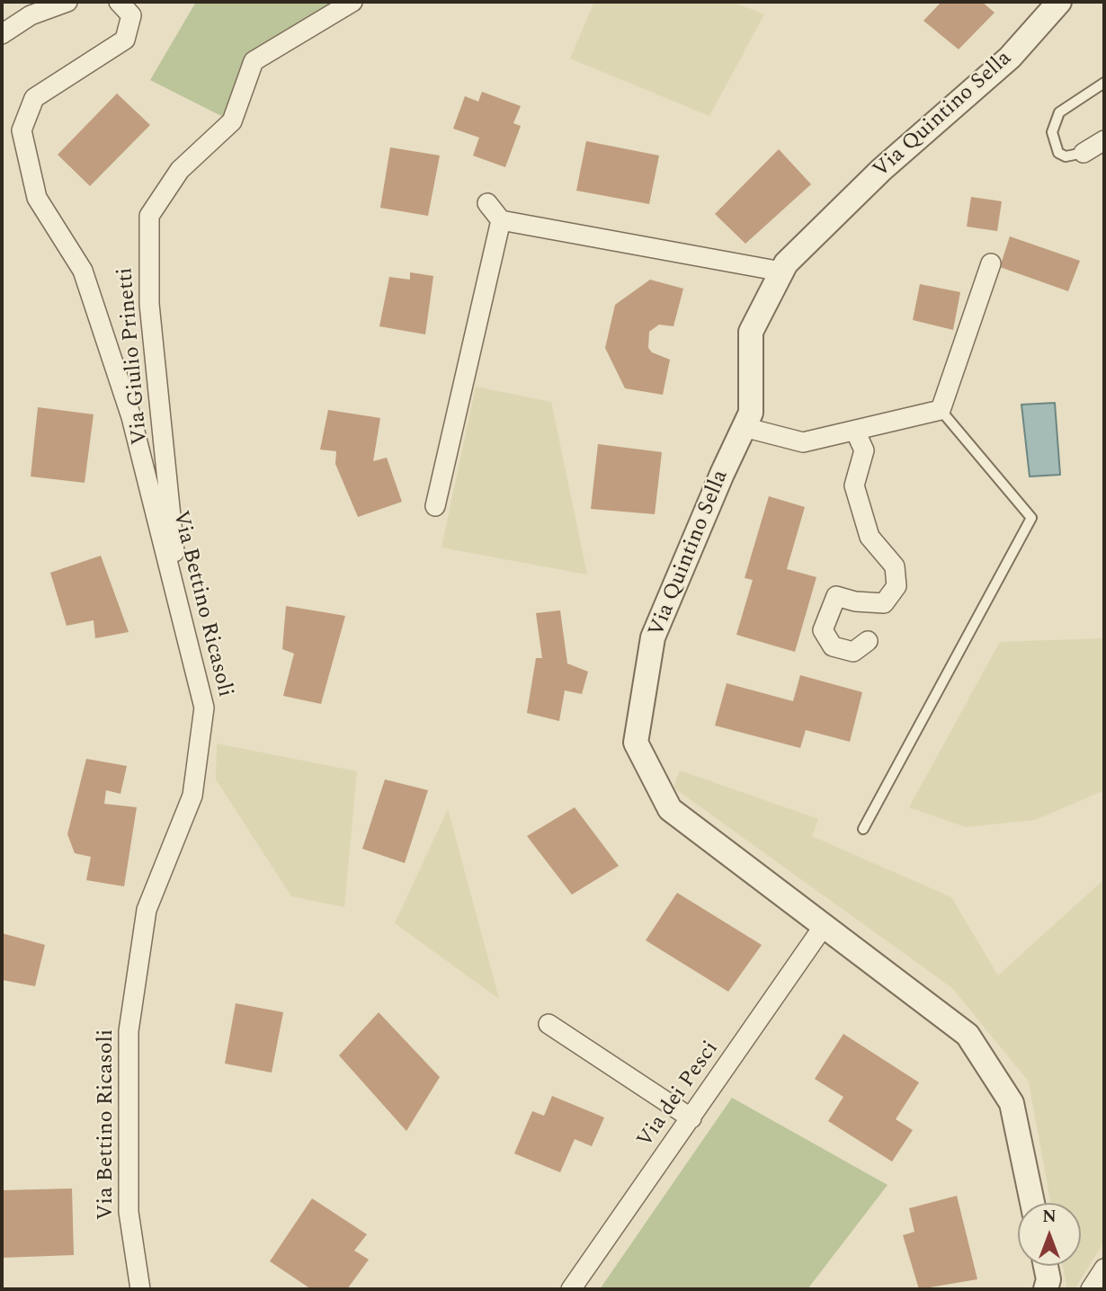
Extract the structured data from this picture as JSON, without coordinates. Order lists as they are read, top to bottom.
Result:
{
  "streets": {
    "street": [
      "Via Quintino Sella",
      "Via Giulio Prinetti",
      "Via Bettino Ricasoli",
      "Via dei Pesci"
    ]
  },
  "crossings": [
    ["Via Quintino Sella", "Via dei Pesci"],
    ["Via Giulio Prinetti", "Via Bettino Ricasoli"]
  ],
  "north": "top"
}
